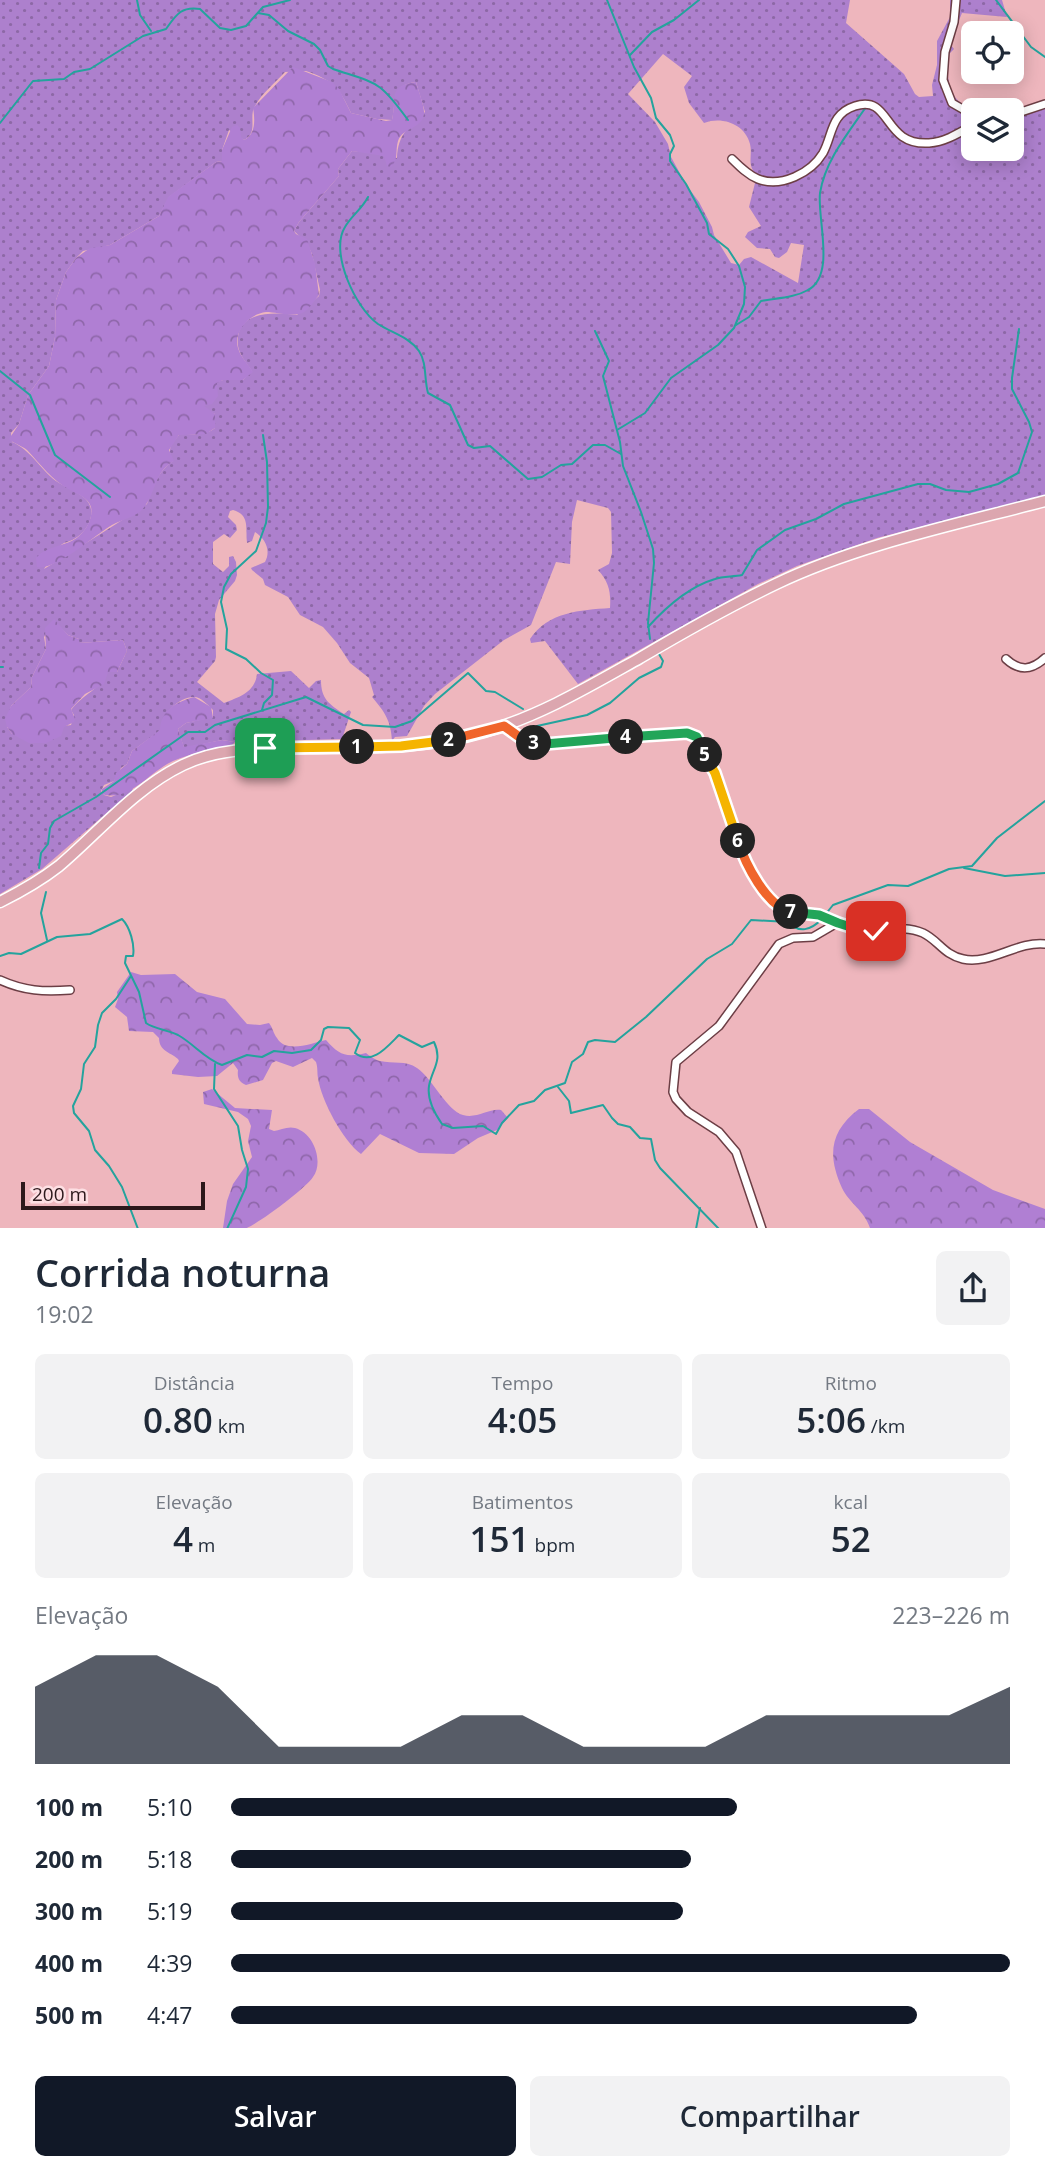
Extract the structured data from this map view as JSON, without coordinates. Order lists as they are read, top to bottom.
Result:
{
  "scale_bar": "200 m",
  "page": {
    "pins": [
      "4",
      "2",
      "3",
      "1",
      "5",
      "6",
      "7"
    ],
    "scale": "200 m",
    "heading": ["Corrida noturna", "19:02"],
    "stats": [
      ["Distância", "0.80 km"],
      ["Tempo", "4:05"],
      ["Ritmo", "5:06 /km"],
      ["Elevação", "4 m"],
      ["Batimentos", "151 bpm"],
      ["kcal", "52"]
    ],
    "chart": ["Elevação", "223–226 m"],
    "list": [
      {
        "name": "100 m",
        "note": "5:10"
      },
      {
        "name": "200 m",
        "note": "5:18"
      },
      {
        "name": "300 m",
        "note": "5:19"
      },
      {
        "name": "400 m",
        "note": "4:39"
      },
      {
        "name": "500 m",
        "note": "4:47"
      }
    ],
    "buttons": ["Salvar", "Compartilhar"]
  }
}
